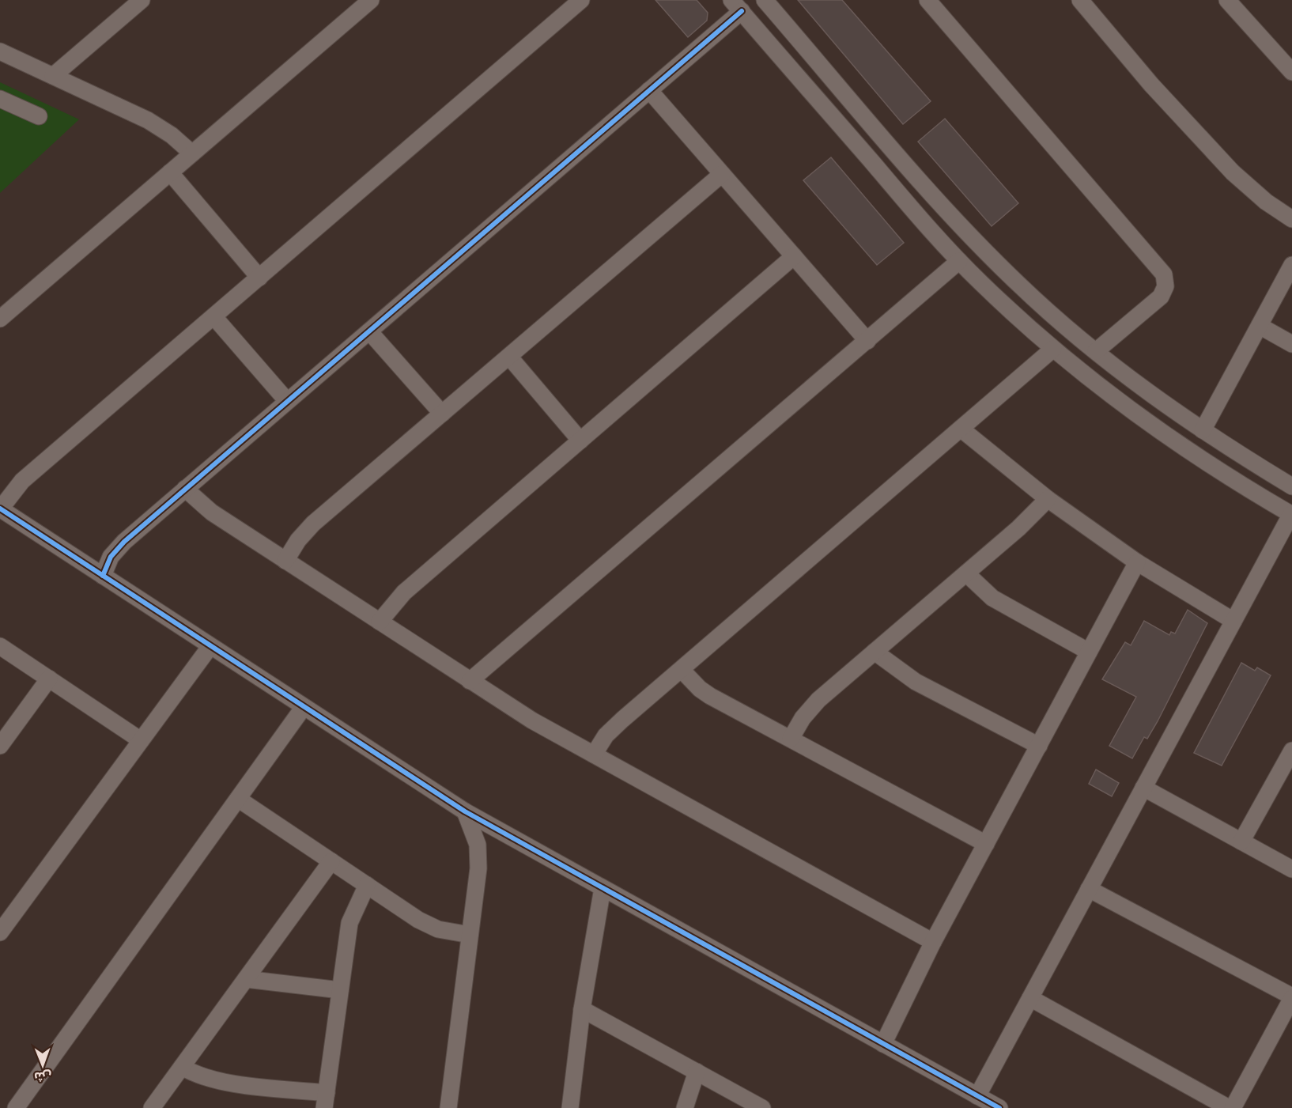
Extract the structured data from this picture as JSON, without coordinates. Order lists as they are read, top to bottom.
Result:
{
  "north": "bottom"
}
